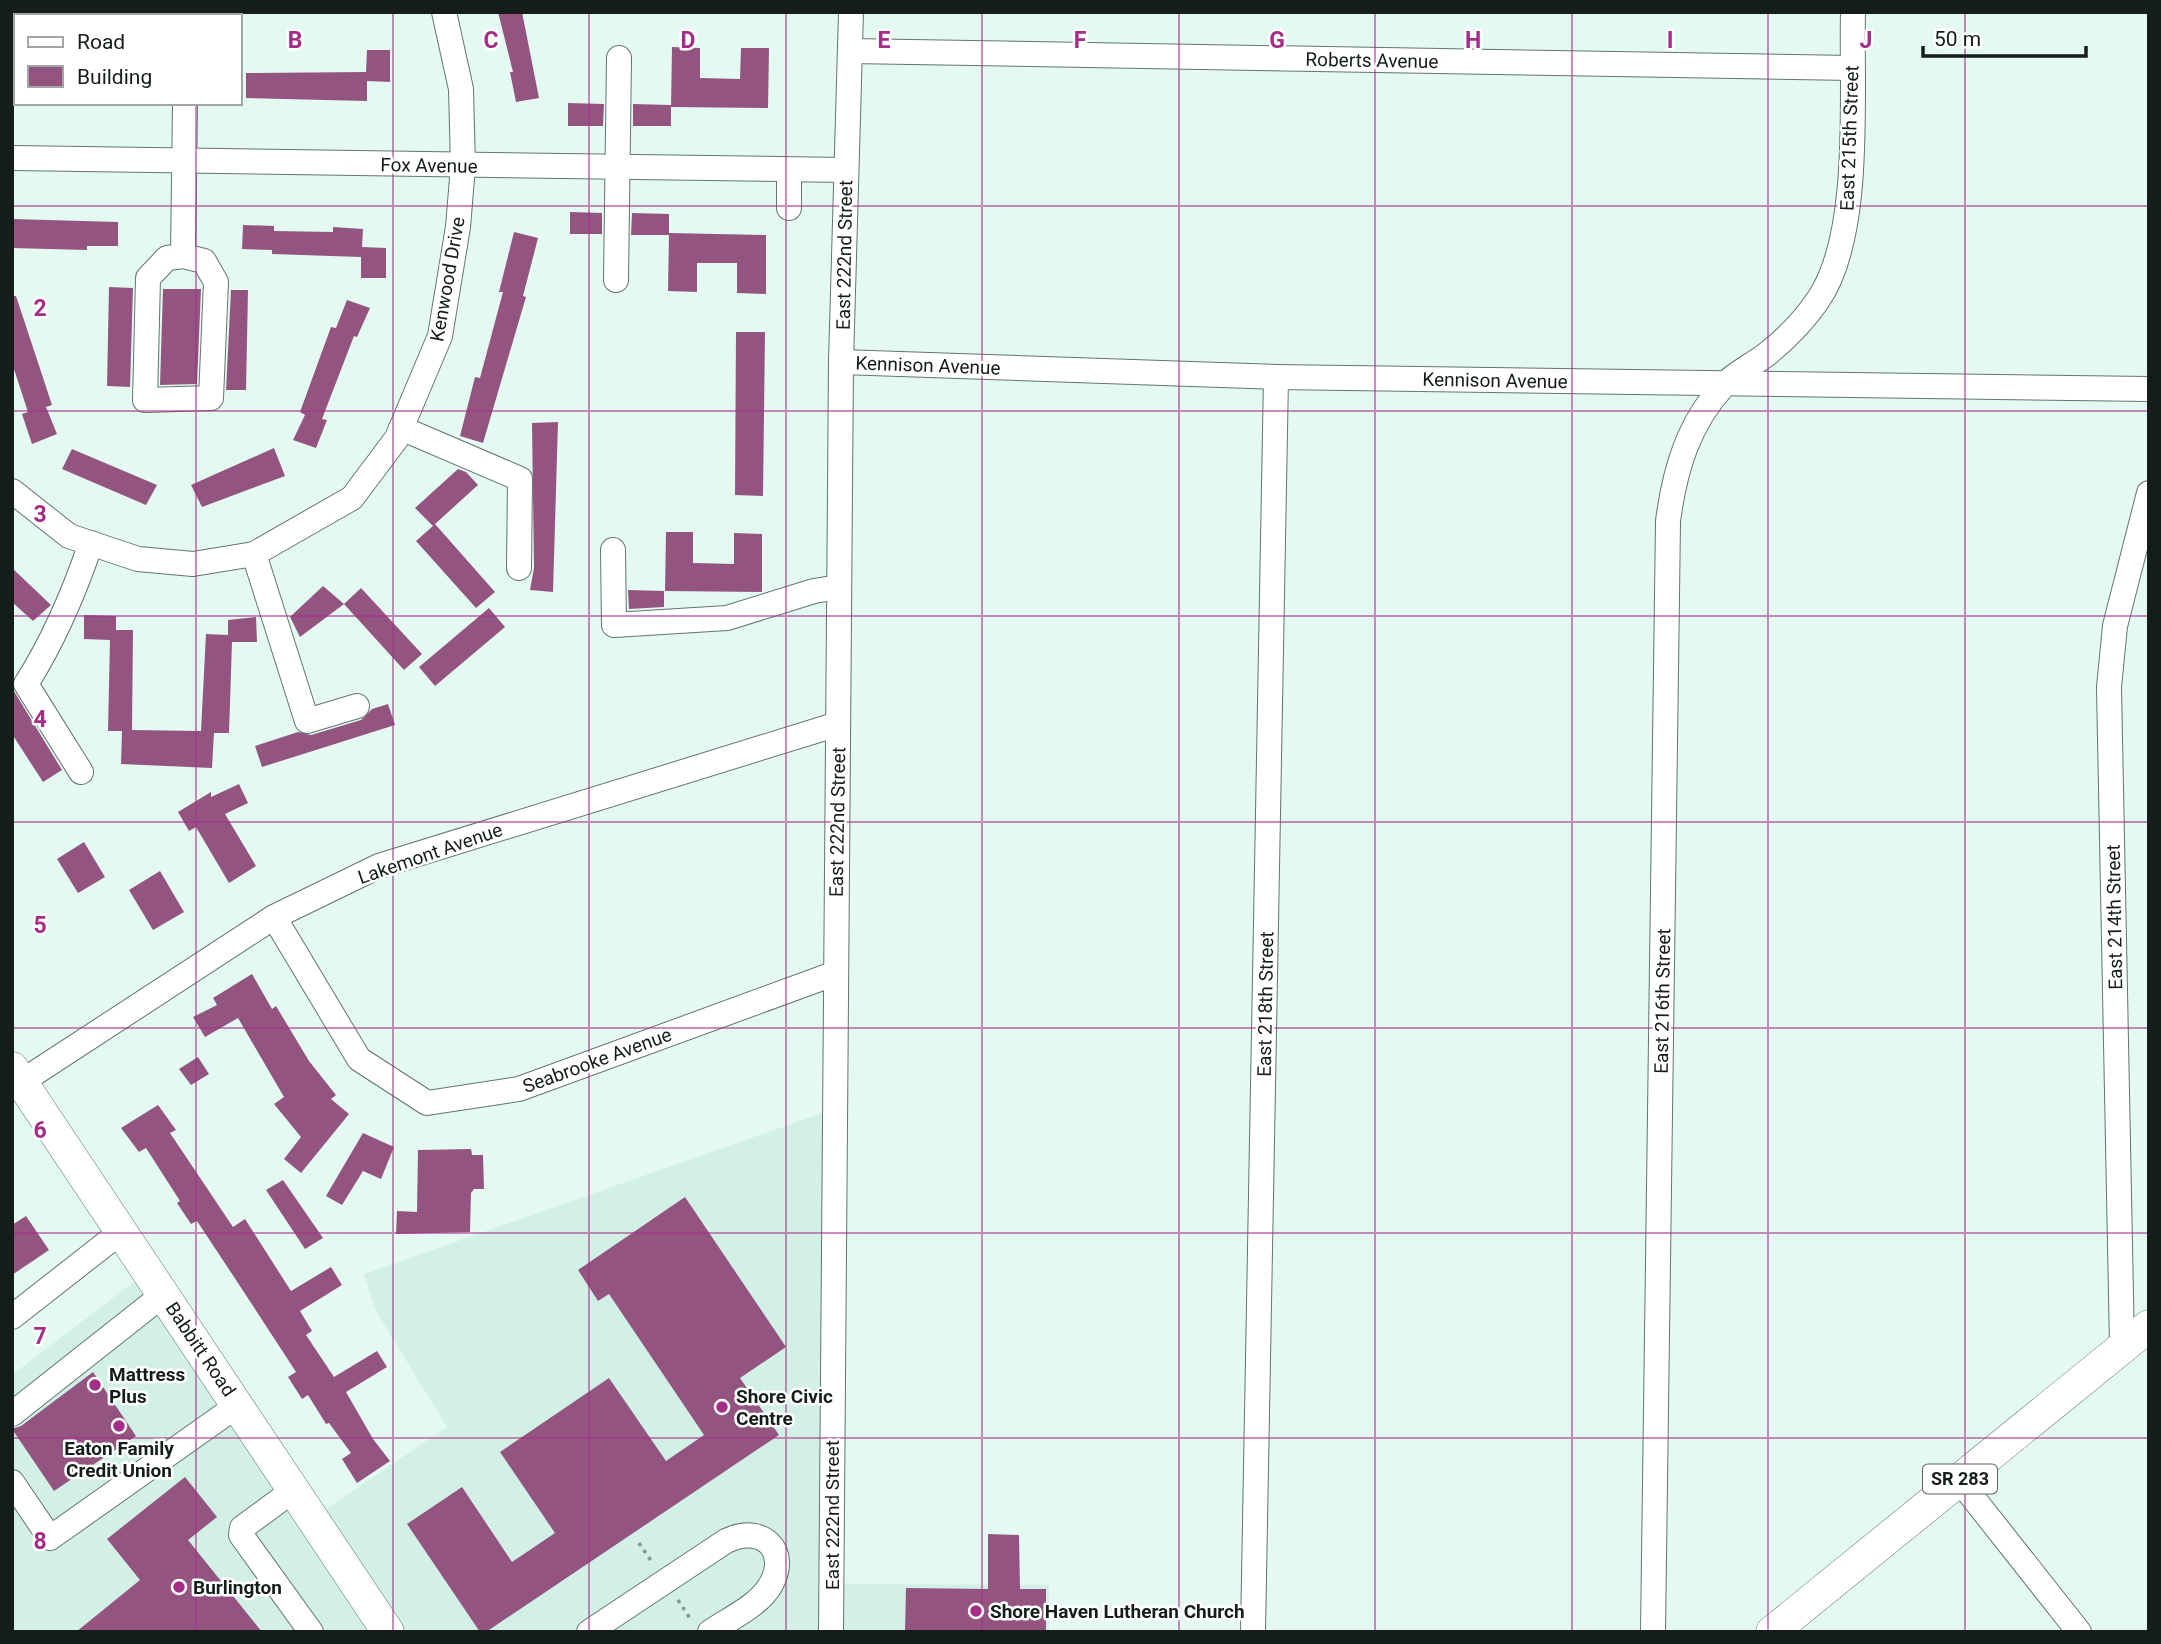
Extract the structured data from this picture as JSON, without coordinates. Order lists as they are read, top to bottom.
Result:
{
  "streets": {
    "main road": ["Babbitt Road", "SR 283"],
    "street": [
      "Roberts Avenue",
      "East 215th Street",
      "Fox Avenue",
      "East 222nd Street",
      "Kenwood Drive",
      "Kennison Avenue",
      "Lakemont Avenue",
      "East 214th Street",
      "East 216th Street",
      "East 218th Street",
      "Seabrooke Avenue"
    ]
  },
  "crossings": [
    ["Roberts Avenue", "East 215th Street"],
    ["Roberts Avenue", "East 222nd Street"],
    ["East 215th Street", "Kennison Avenue"],
    ["East 215th Street", "East 216th Street"],
    ["Fox Avenue", "East 222nd Street"],
    ["Fox Avenue", "Kenwood Drive"],
    ["East 222nd Street", "Kennison Avenue"],
    ["East 222nd Street", "Lakemont Avenue"],
    ["East 222nd Street", "Seabrooke Avenue"],
    ["Kennison Avenue", "East 216th Street"],
    ["Kennison Avenue", "East 218th Street"],
    ["Lakemont Avenue", "Seabrooke Avenue"],
    ["Lakemont Avenue", "Babbitt Road"],
    ["East 214th Street", "SR 283"]
  ],
  "places": [
    "Mattress Plus",
    "Shore Civic Centre",
    "Eaton Family Credit Union",
    "Burlington",
    "Shore Haven Lutheran Church"
  ],
  "legend": ["Road", "Building"],
  "scale_bar": "50 m",
  "grid": {
    "columns": [
      "B",
      "C",
      "D",
      "E",
      "F",
      "G",
      "H",
      "I",
      "J"
    ],
    "rows": [
      "2",
      "3",
      "4",
      "5",
      "6",
      "7",
      "8"
    ]
  }
}
